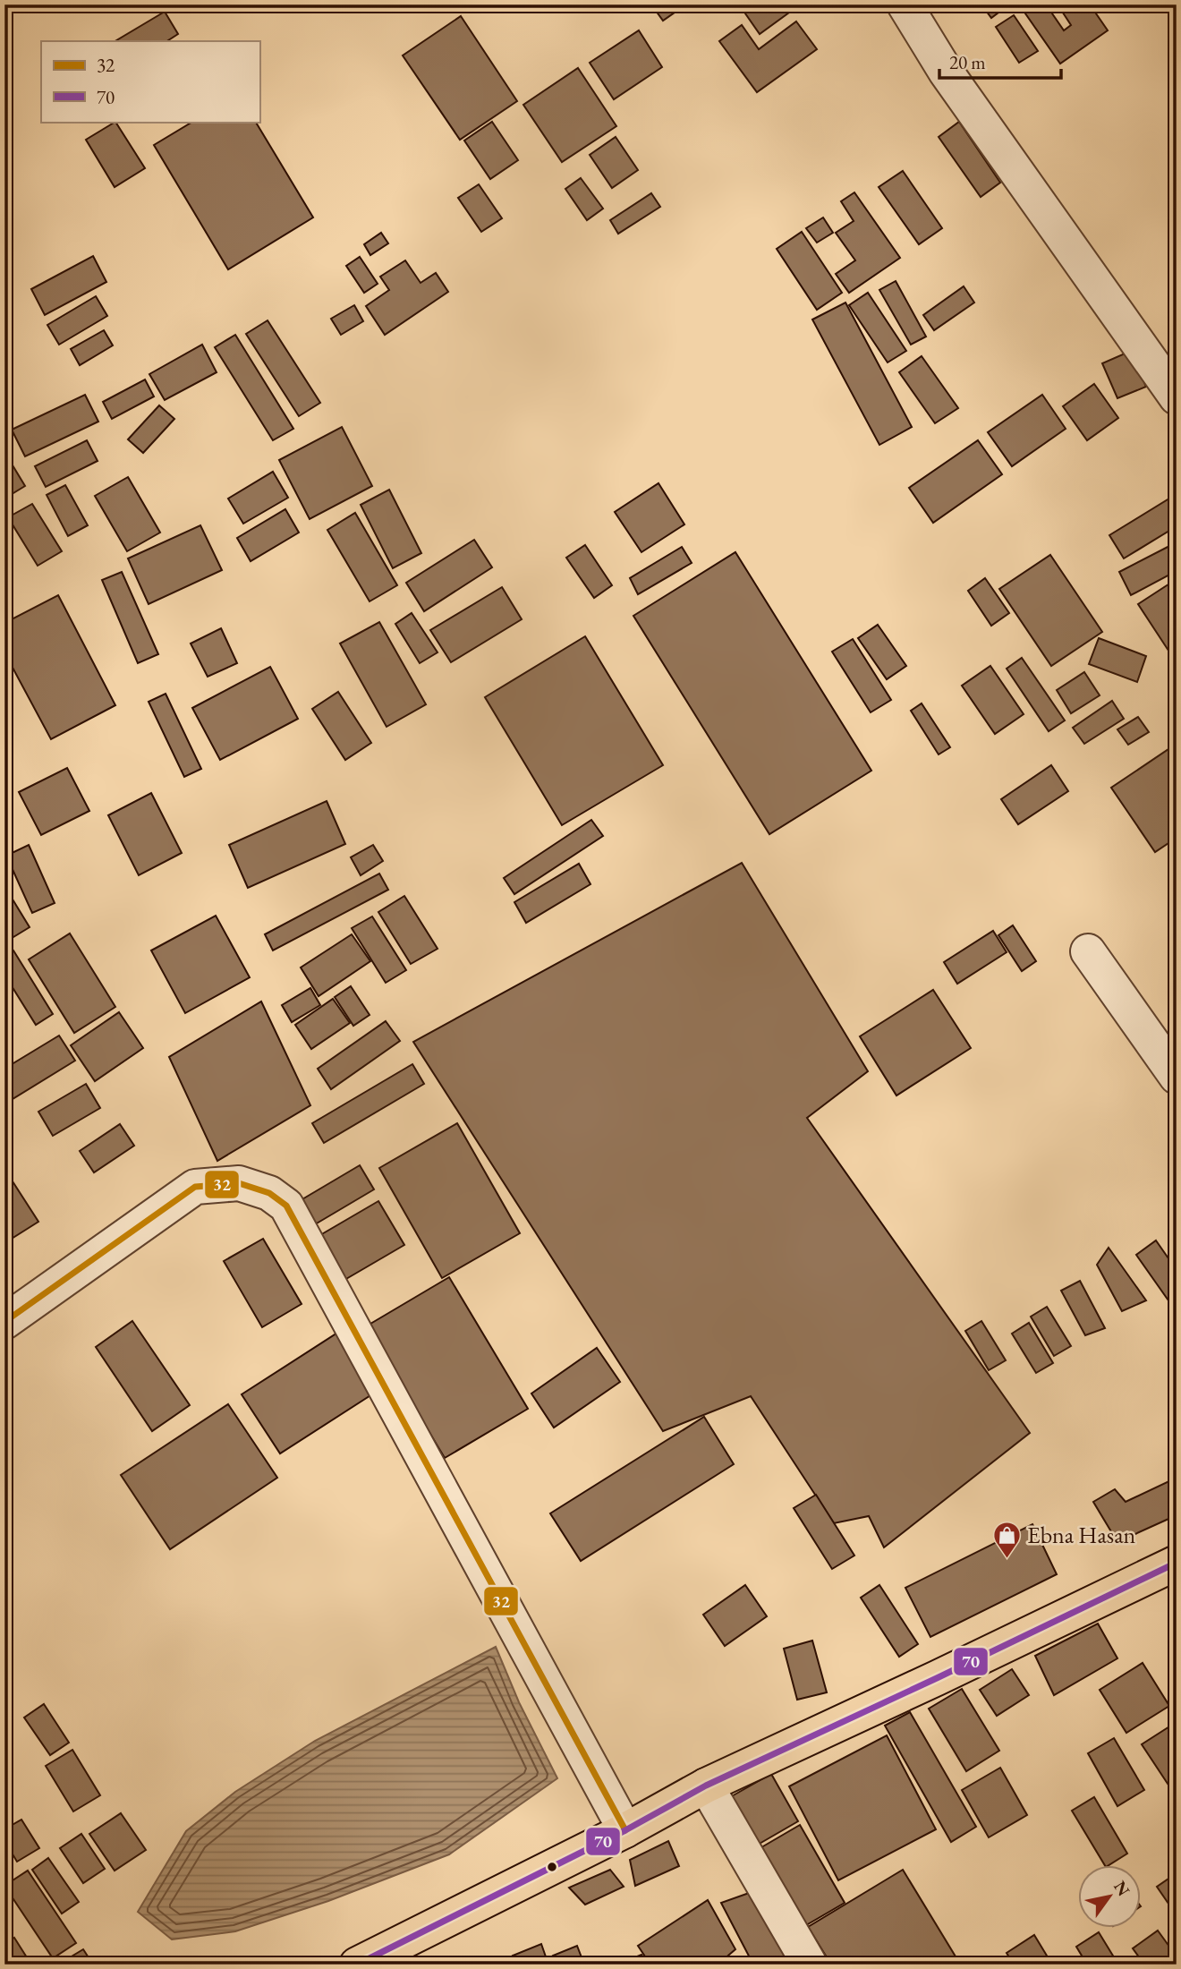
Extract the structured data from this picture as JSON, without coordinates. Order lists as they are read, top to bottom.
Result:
{
  "places": {
    "shop": ["Ebna Hasan"]
  },
  "lines": ["transit line 32", "transit line 70"],
  "legend": ["32", "70"],
  "scale_bar": "20 m",
  "north": "top right"
}
